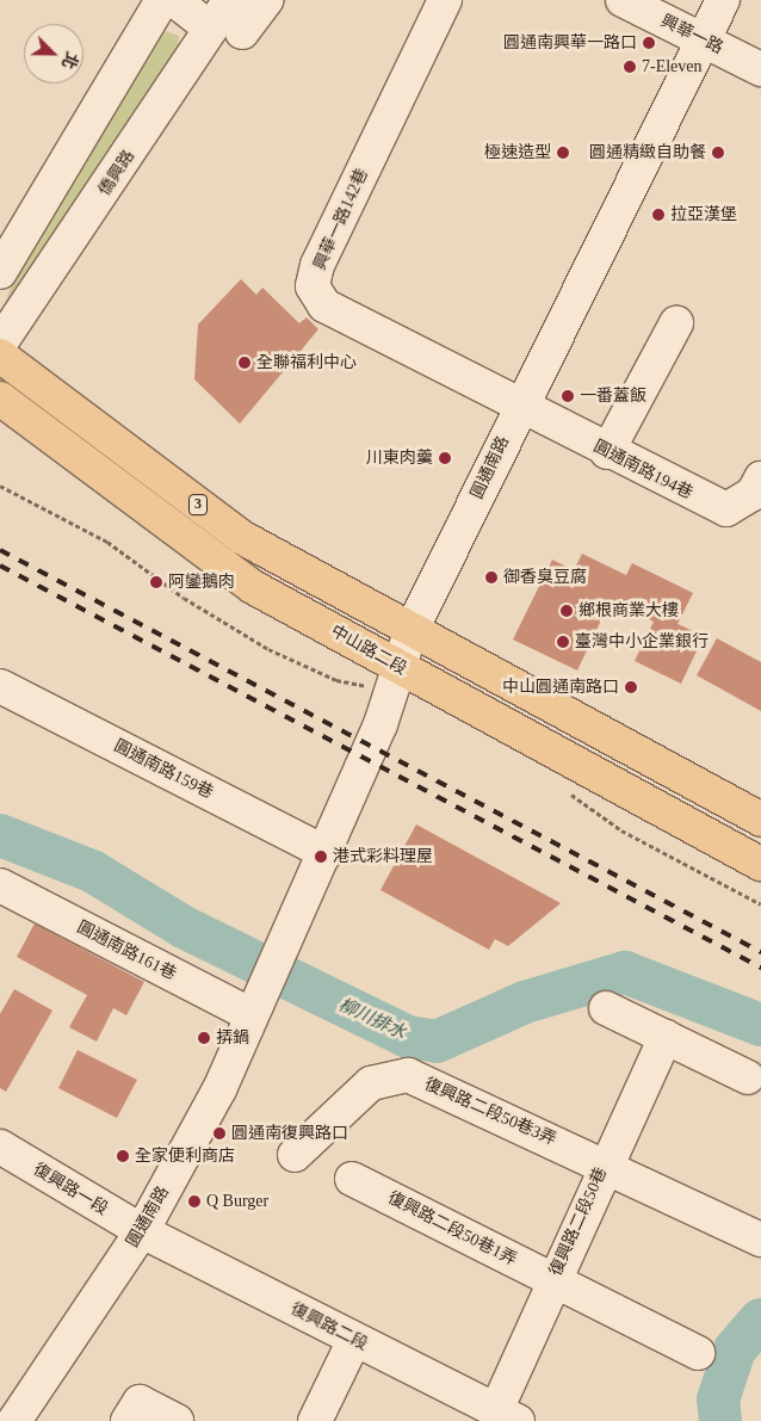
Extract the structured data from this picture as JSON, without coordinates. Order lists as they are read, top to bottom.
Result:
{
  "streets": {
    "main road": ["3", "中山路二段"],
    "street": [
      "興華一路",
      "僑興路",
      "興華一路142巷",
      "圓通南路",
      "圓通南路194巷",
      "圓通南路159巷",
      "圓通南路161巷",
      "復興路二段50巷3弄",
      "復興路一段",
      "復興路二段50巷",
      "復興路二段50巷1弄",
      "復興路二段"
    ]
  },
  "crossings": [
    ["興華一路", "圓通南路"],
    ["興華一路142巷", "圓通南路"],
    ["興華一路142巷", "圓通南路194巷"],
    ["圓通南路", "圓通南路194巷"],
    ["圓通南路", "3"],
    ["圓通南路", "中山路二段"],
    ["圓通南路", "圓通南路159巷"],
    ["圓通南路", "圓通南路161巷"],
    ["圓通南路", "復興路一段"],
    ["圓通南路", "復興路二段"],
    ["復興路二段50巷3弄", "復興路二段50巷"],
    ["復興路一段", "復興路二段"],
    ["復興路二段50巷", "復興路二段50巷1弄"],
    ["復興路二段50巷", "復興路二段"]
  ],
  "water": ["柳川排水"],
  "places": [
    "圓通南興華一路口",
    "7-Eleven",
    "極速造型",
    "圓通精緻自助餐",
    "拉亞漢堡",
    "全聯福利中心",
    "一番蓋飯",
    "川東肉羹",
    "御香臭豆腐",
    "阿鑾鵝肉",
    "鄉根商業大樓",
    "臺灣中小企業銀行",
    "中山圓通南路口",
    "港式彩料理屋",
    "挵鍋",
    "圓通南復興路口",
    "全家便利商店",
    "Q Burger"
  ],
  "north": "bottom right"
}
